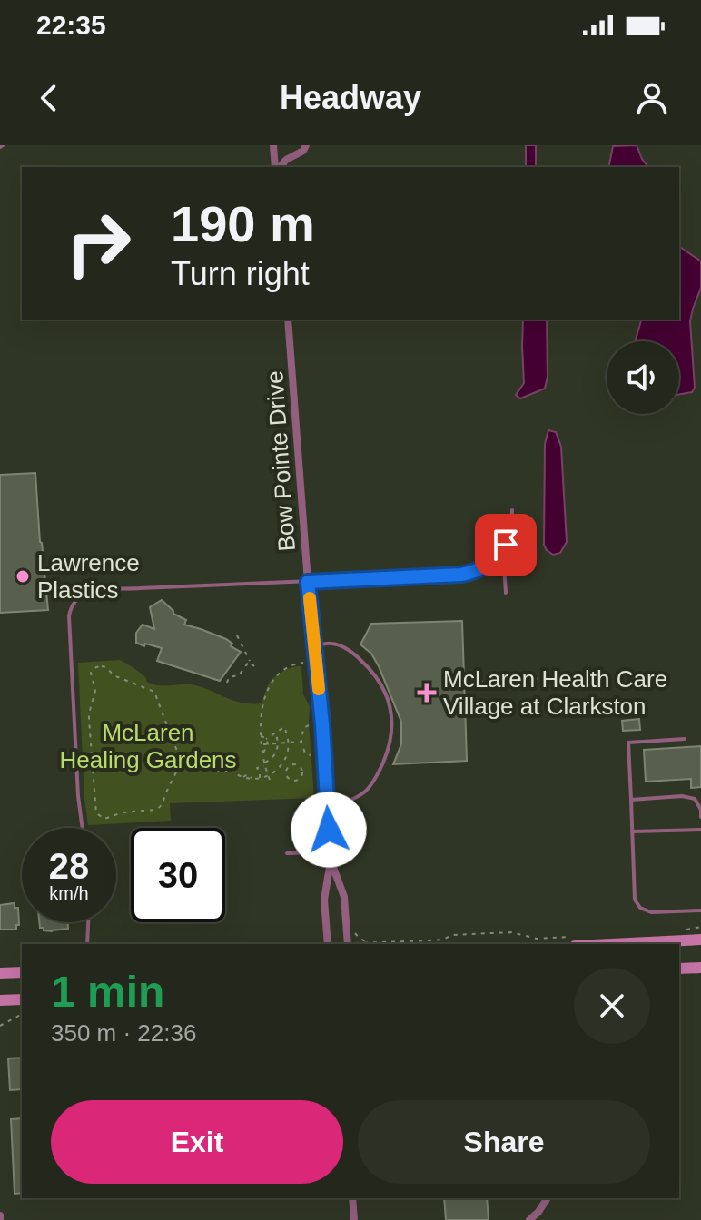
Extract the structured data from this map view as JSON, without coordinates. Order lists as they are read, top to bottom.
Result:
{
  "streets": {
    "street": ["Bow Pointe Drive"]
  },
  "parks": ["McLaren Healing Gardens"],
  "places": {
    "other": ["Lawrence Plastics"],
    "health": ["McLaren Health Care Village at Clarkston"]
  },
  "page": {
    "status": "22:35",
    "header": "Headway",
    "turn": ["190 m", "Turn right"],
    "speed": "28 km/h",
    "limit": "30",
    "heading": ["1 min", "350 m · 22:36"],
    "buttons": ["Exit", "Share"]
  }
}
